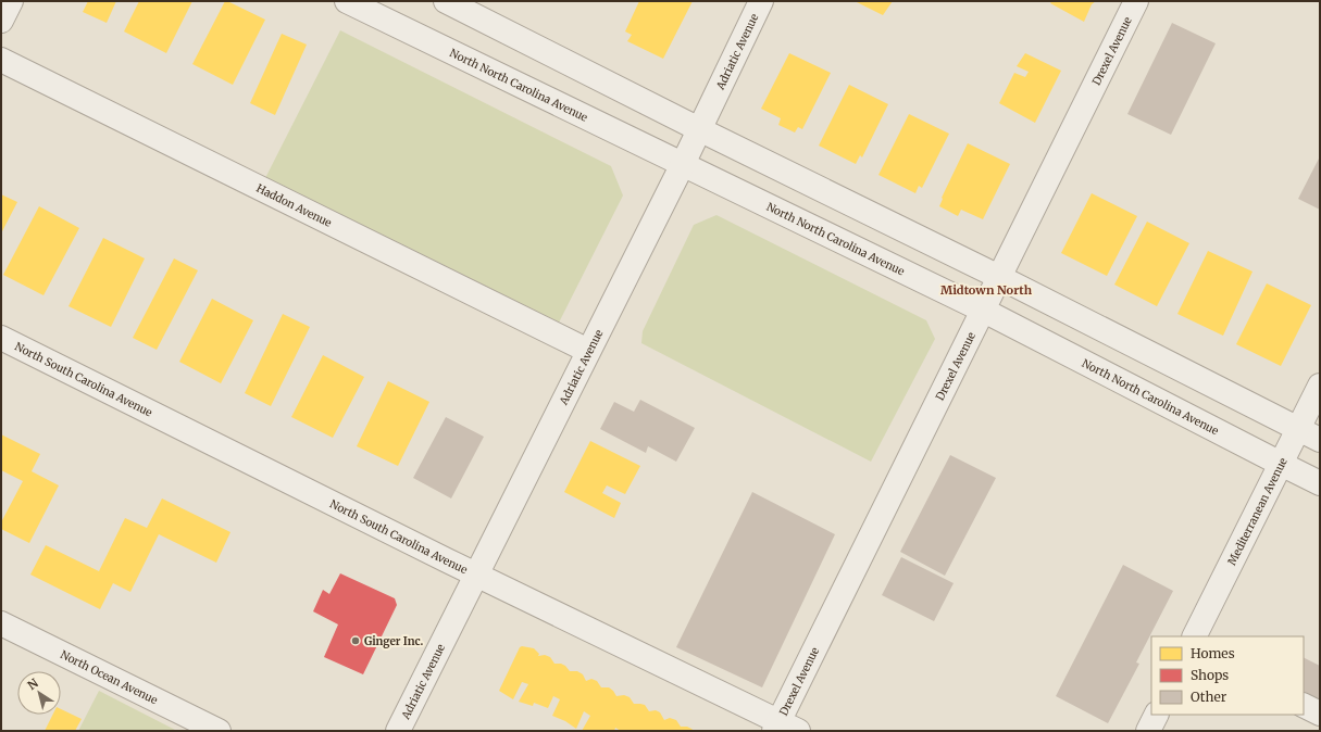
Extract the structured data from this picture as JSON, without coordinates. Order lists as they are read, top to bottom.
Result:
{
  "streets": {
    "street": [
      "Drexel Avenue",
      "Adriatic Avenue",
      "North North Carolina Avenue",
      "Haddon Avenue",
      "North South Carolina Avenue",
      "Mediterranean Avenue",
      "North Ocean Avenue"
    ]
  },
  "crossings": [
    ["Drexel Avenue", "North North Carolina Avenue"],
    ["Drexel Avenue", "North South Carolina Avenue"],
    ["Adriatic Avenue", "North North Carolina Avenue"],
    ["Adriatic Avenue", "Haddon Avenue"],
    ["Adriatic Avenue", "North South Carolina Avenue"],
    ["North North Carolina Avenue", "Mediterranean Avenue"]
  ],
  "districts": ["Midtown North"],
  "places": ["Ginger Inc."],
  "legend": ["Homes", "Shops", "Other"],
  "north": "top left"
}
